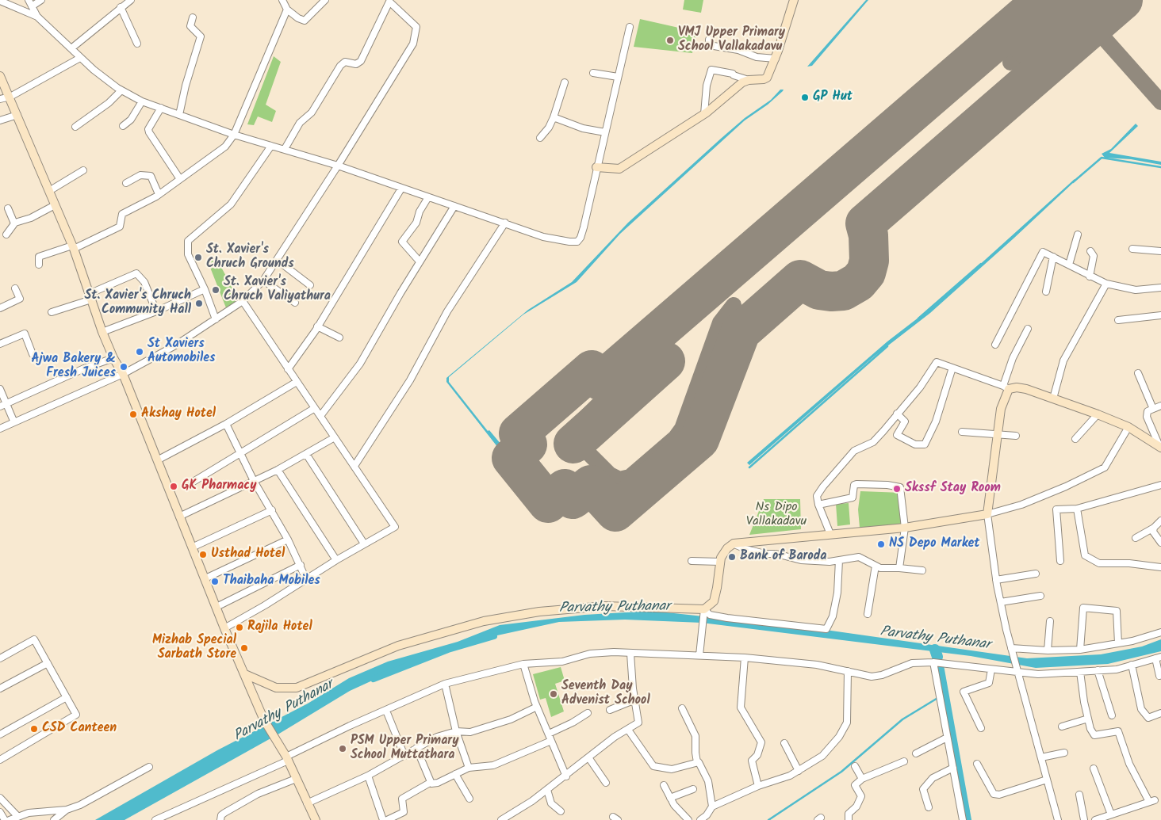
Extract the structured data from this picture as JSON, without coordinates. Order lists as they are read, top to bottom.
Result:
{
  "water": ["Parvathy Puthanar"],
  "parks": ["Ns Dipo Vallakadavu"],
  "places": [
    "VMJ Upper Primary School Vallakadavu",
    "GP Hut",
    "St. Xavier's Chruch Grounds",
    "St. Xavier's Chruch Valiyathura",
    "St. Xavier's Chruch Community Hall",
    "St Xaviers Automobiles",
    "Ajwa Bakery & Fresh Juices",
    "Akshay Hotel",
    "GK Pharmacy",
    "Skssf Stay Room",
    "NS Depo Market",
    "Usthad Hotel",
    "Bank of Baroda",
    "Thaibaha Mobiles",
    "Rajila Hotel",
    "Mizhab Special Sarbath Store",
    "Seventh Day Advenist School",
    "CSD Canteen",
    "PSM Upper Primary School Muttathara"
  ]
}
